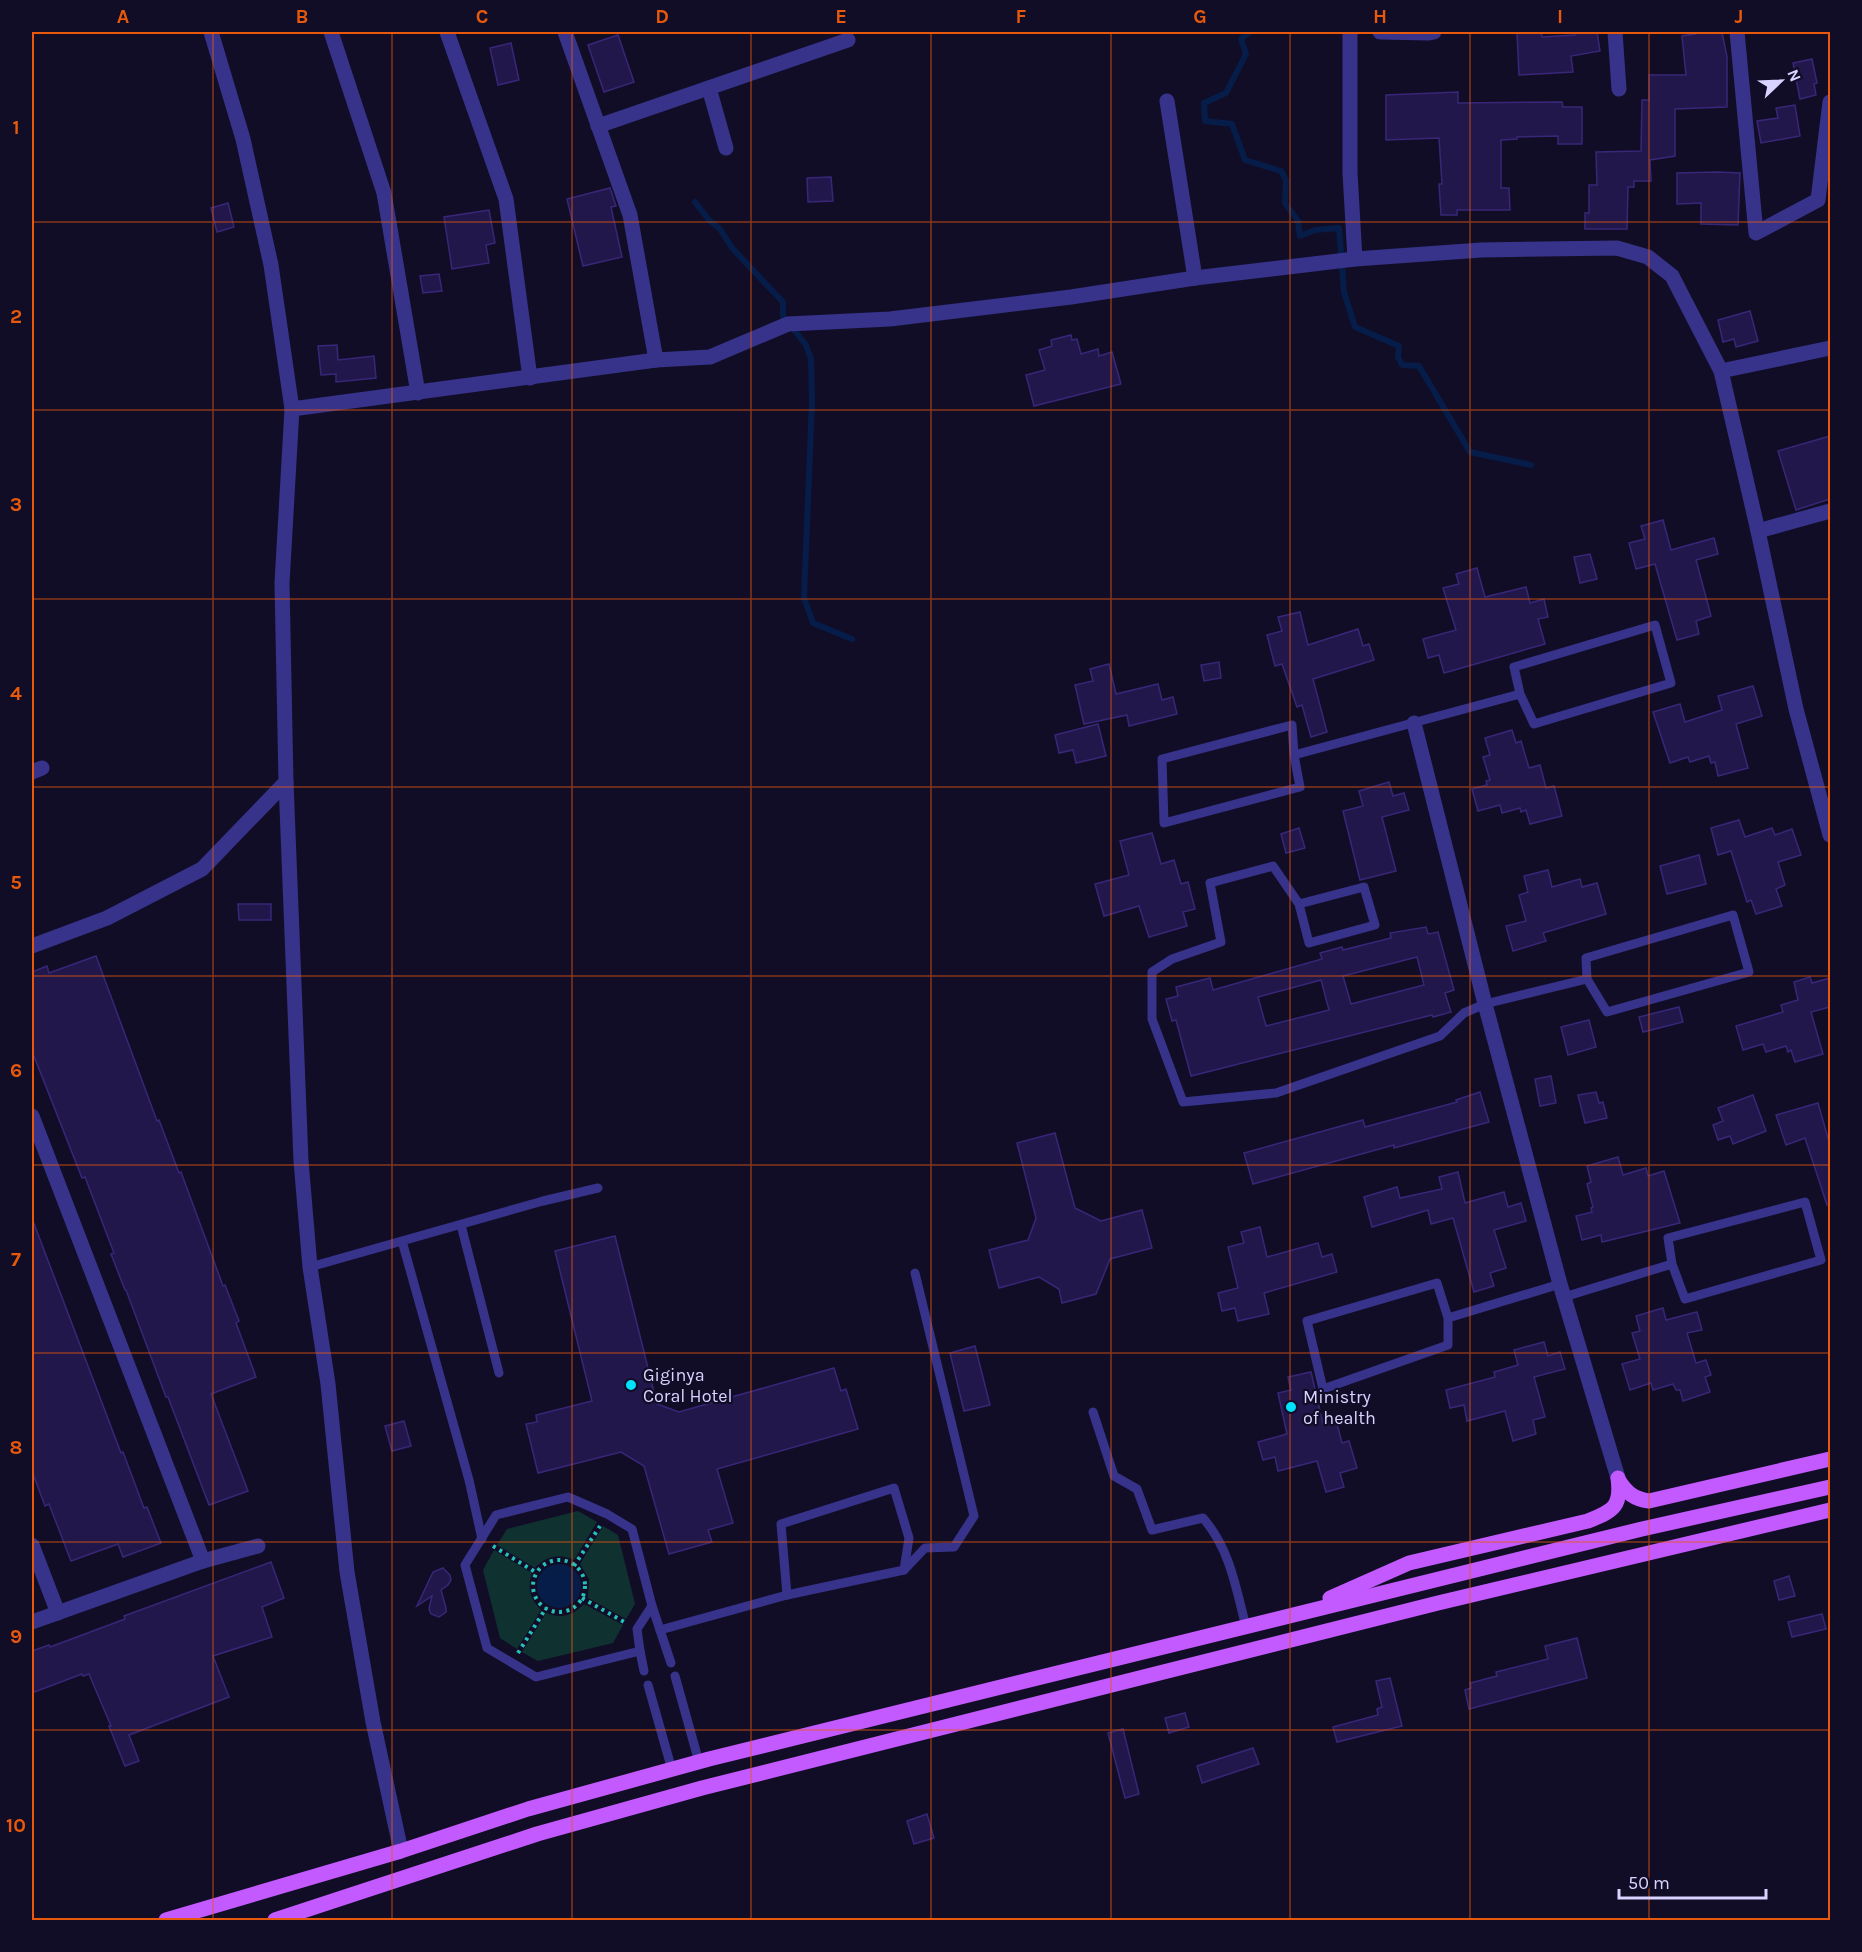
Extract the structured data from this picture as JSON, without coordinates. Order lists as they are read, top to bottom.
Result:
{
  "places": ["Giginya Coral Hotel", "Ministry of health"],
  "scale_bar": "50 m",
  "north": "top right",
  "grid": {
    "columns": [
      "A",
      "B",
      "C",
      "D",
      "E",
      "F",
      "G",
      "H",
      "I",
      "J"
    ],
    "rows": [
      "1",
      "2",
      "3",
      "4",
      "5",
      "6",
      "7",
      "8",
      "9",
      "10"
    ]
  }
}
